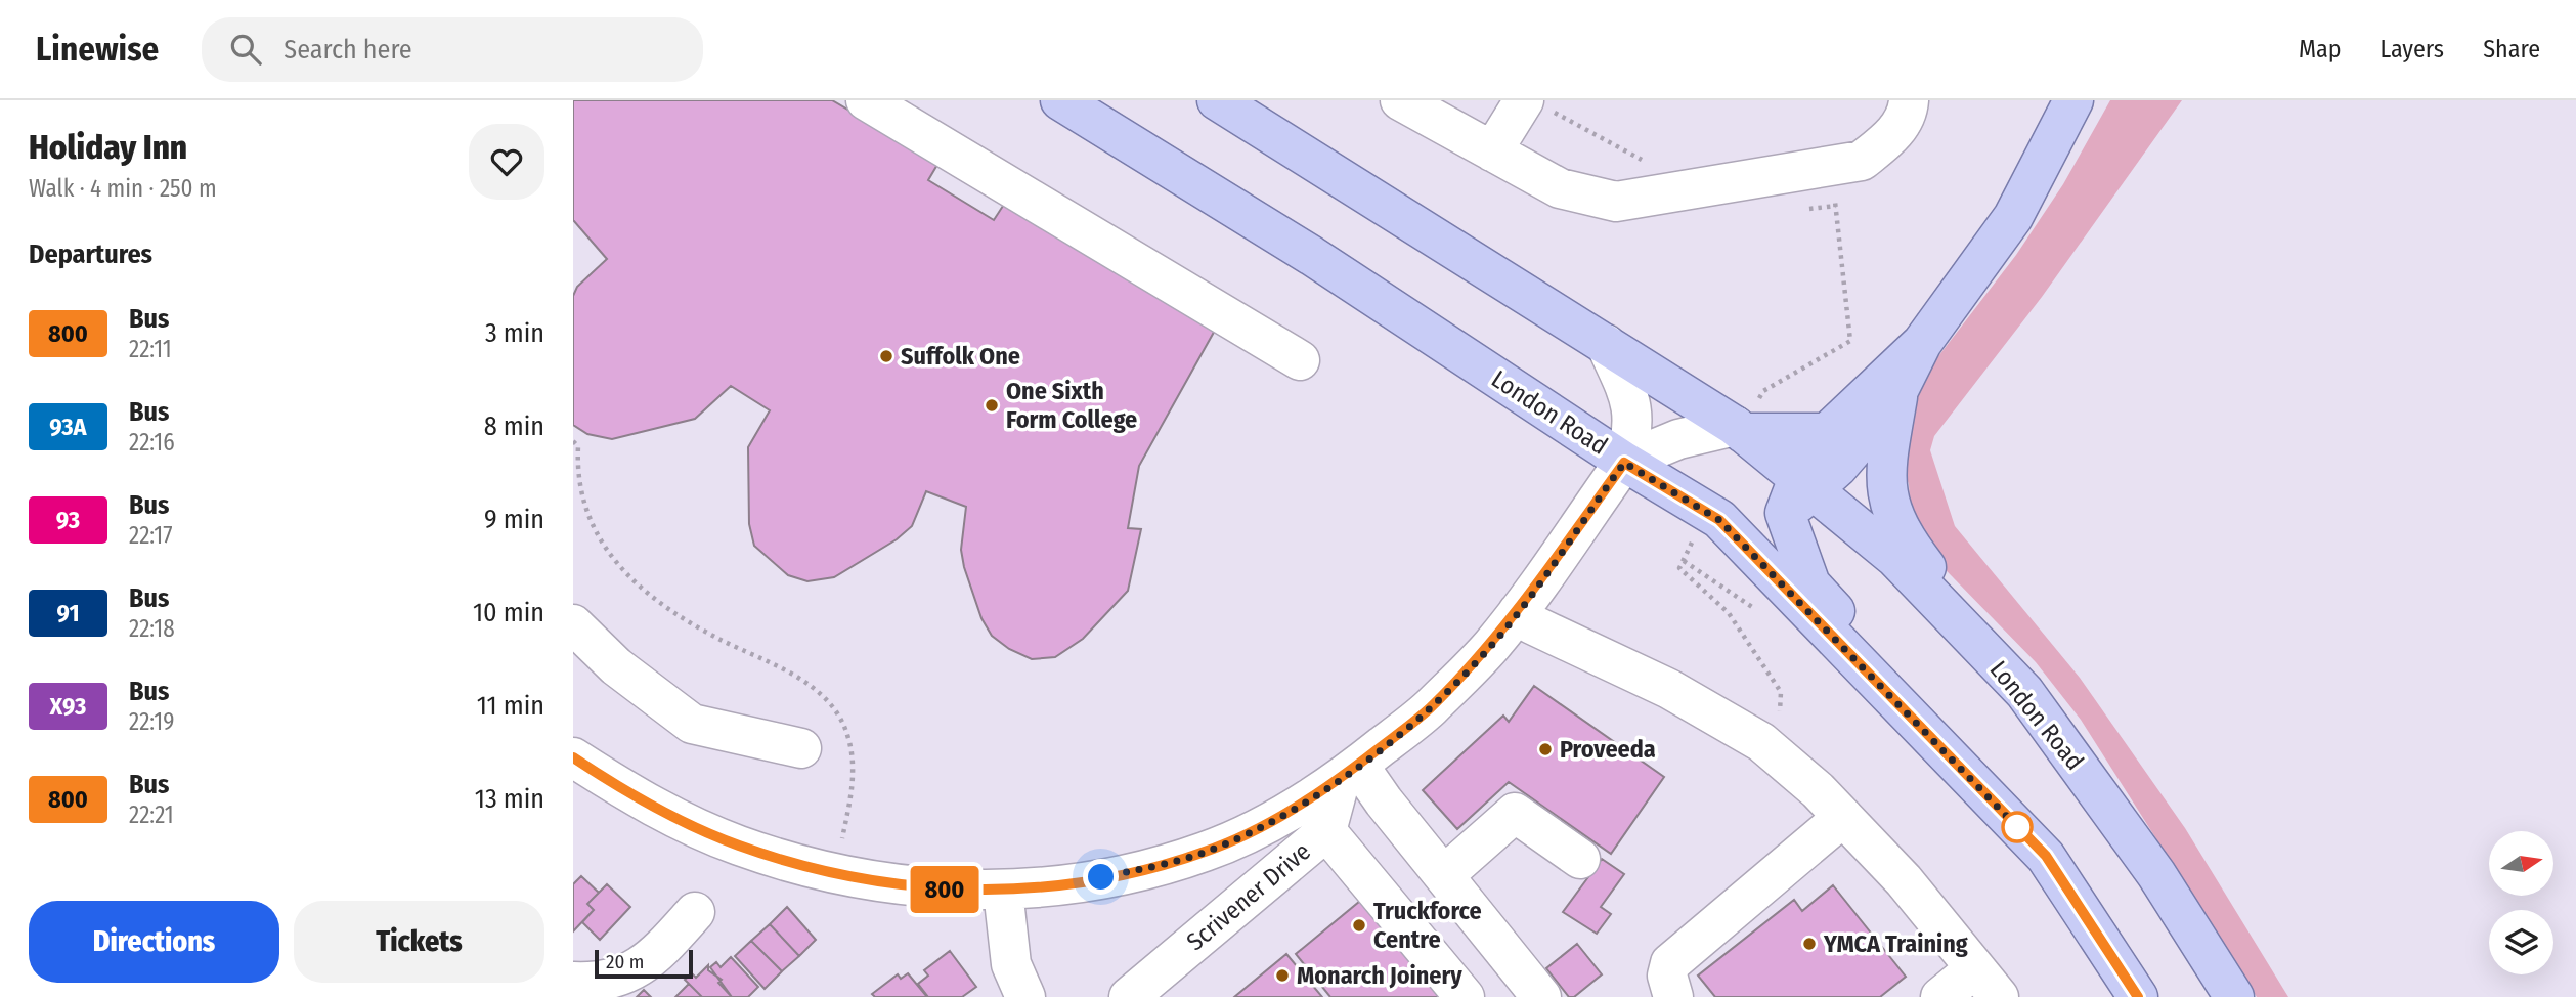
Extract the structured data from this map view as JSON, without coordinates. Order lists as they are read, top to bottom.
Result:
{
  "streets": {
    "main road": ["London Road"],
    "street": ["Scrivener Drive"]
  },
  "crossings": [
    ["London Road", "Scrivener Drive"]
  ],
  "places": [
    "Suffolk One",
    "One Sixth Form College",
    "Proveeda",
    "Truckforce Centre",
    "YMCA Training",
    "Monarch Joinery"
  ],
  "lines": ["bus line 800"],
  "scale_bar": "20 m",
  "north": "right",
  "page": {
    "header": "Linewise",
    "search": "Search here",
    "nav": ["Map", "Layers", "Share"],
    "heading": [
      ["Holiday Inn", "Walk · 4 min · 250 m"],
      "Departures"
    ],
    "on_map": "800",
    "list": [
      {
        "mark": "800",
        "name": "Bus",
        "note": "22:11",
        "value": "3 min"
      },
      {
        "mark": "93A",
        "name": "Bus",
        "note": "22:16",
        "value": "8 min"
      },
      {
        "mark": "93",
        "name": "Bus",
        "note": "22:17",
        "value": "9 min"
      },
      {
        "mark": "91",
        "name": "Bus",
        "note": "22:18",
        "value": "10 min"
      },
      {
        "mark": "X93",
        "name": "Bus",
        "note": "22:19",
        "value": "11 min"
      },
      {
        "mark": "800",
        "name": "Bus",
        "note": "22:21",
        "value": "13 min"
      }
    ],
    "buttons": ["Directions", "Tickets"],
    "scale": "20 m"
  }
}
